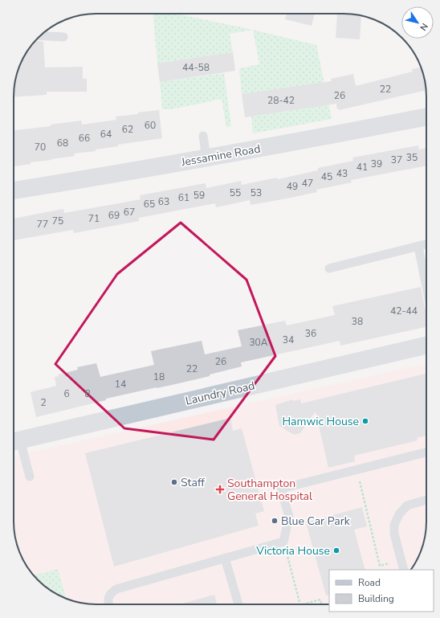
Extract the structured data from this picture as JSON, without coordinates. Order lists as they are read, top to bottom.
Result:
{
  "streets": {
    "street": ["Jessamine Road", "Laundry Road"]
  },
  "places": {
    "other": [
      "Hamwic House",
      "Staff",
      "Blue Car Park",
      "Victoria House"
    ],
    "health": ["Southampton General Hospital"]
  },
  "house_numbers": [
    "44-58",
    "22",
    "26",
    "28-42",
    "60",
    "62",
    "64",
    "66",
    "68",
    "70",
    "35",
    "37",
    "39",
    "41",
    "43",
    "45",
    "47",
    "49",
    "55",
    "53",
    "59",
    "61",
    "63",
    "65",
    "67",
    "69",
    "71",
    "75",
    "77",
    "42-44",
    "38",
    "36",
    "34",
    "30A",
    "26",
    "22",
    "18",
    "14",
    "6",
    "8",
    "2"
  ],
  "legend": ["Road", "Building"],
  "north": "bottom right"
}
